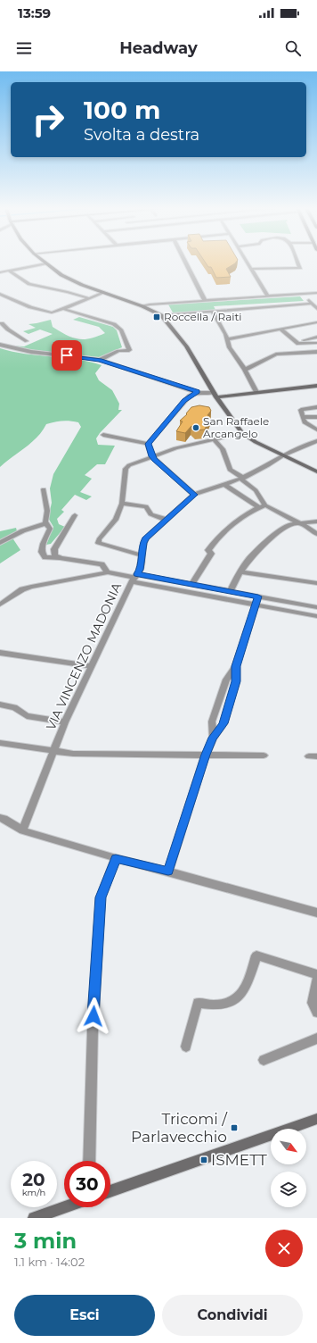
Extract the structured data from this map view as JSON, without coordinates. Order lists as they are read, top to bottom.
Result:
{
  "streets": {
    "street": ["VIA VINCENZO MADONIA"]
  },
  "places": {
    "transit": ["Roccella / Raiti", "Tricomi / Parlavecchio", "ISMETT"],
    "other": ["San Raffaele Arcangelo"]
  },
  "north": "bottom right",
  "page": {
    "status": "13:59",
    "header": "Headway",
    "turn": ["100 m", "Svolta a destra"],
    "speed": "20 km/h",
    "limit": "30",
    "heading": ["3 min", "1.1 km · 14:02"],
    "buttons": ["Esci", "Condividi"]
  }
}
